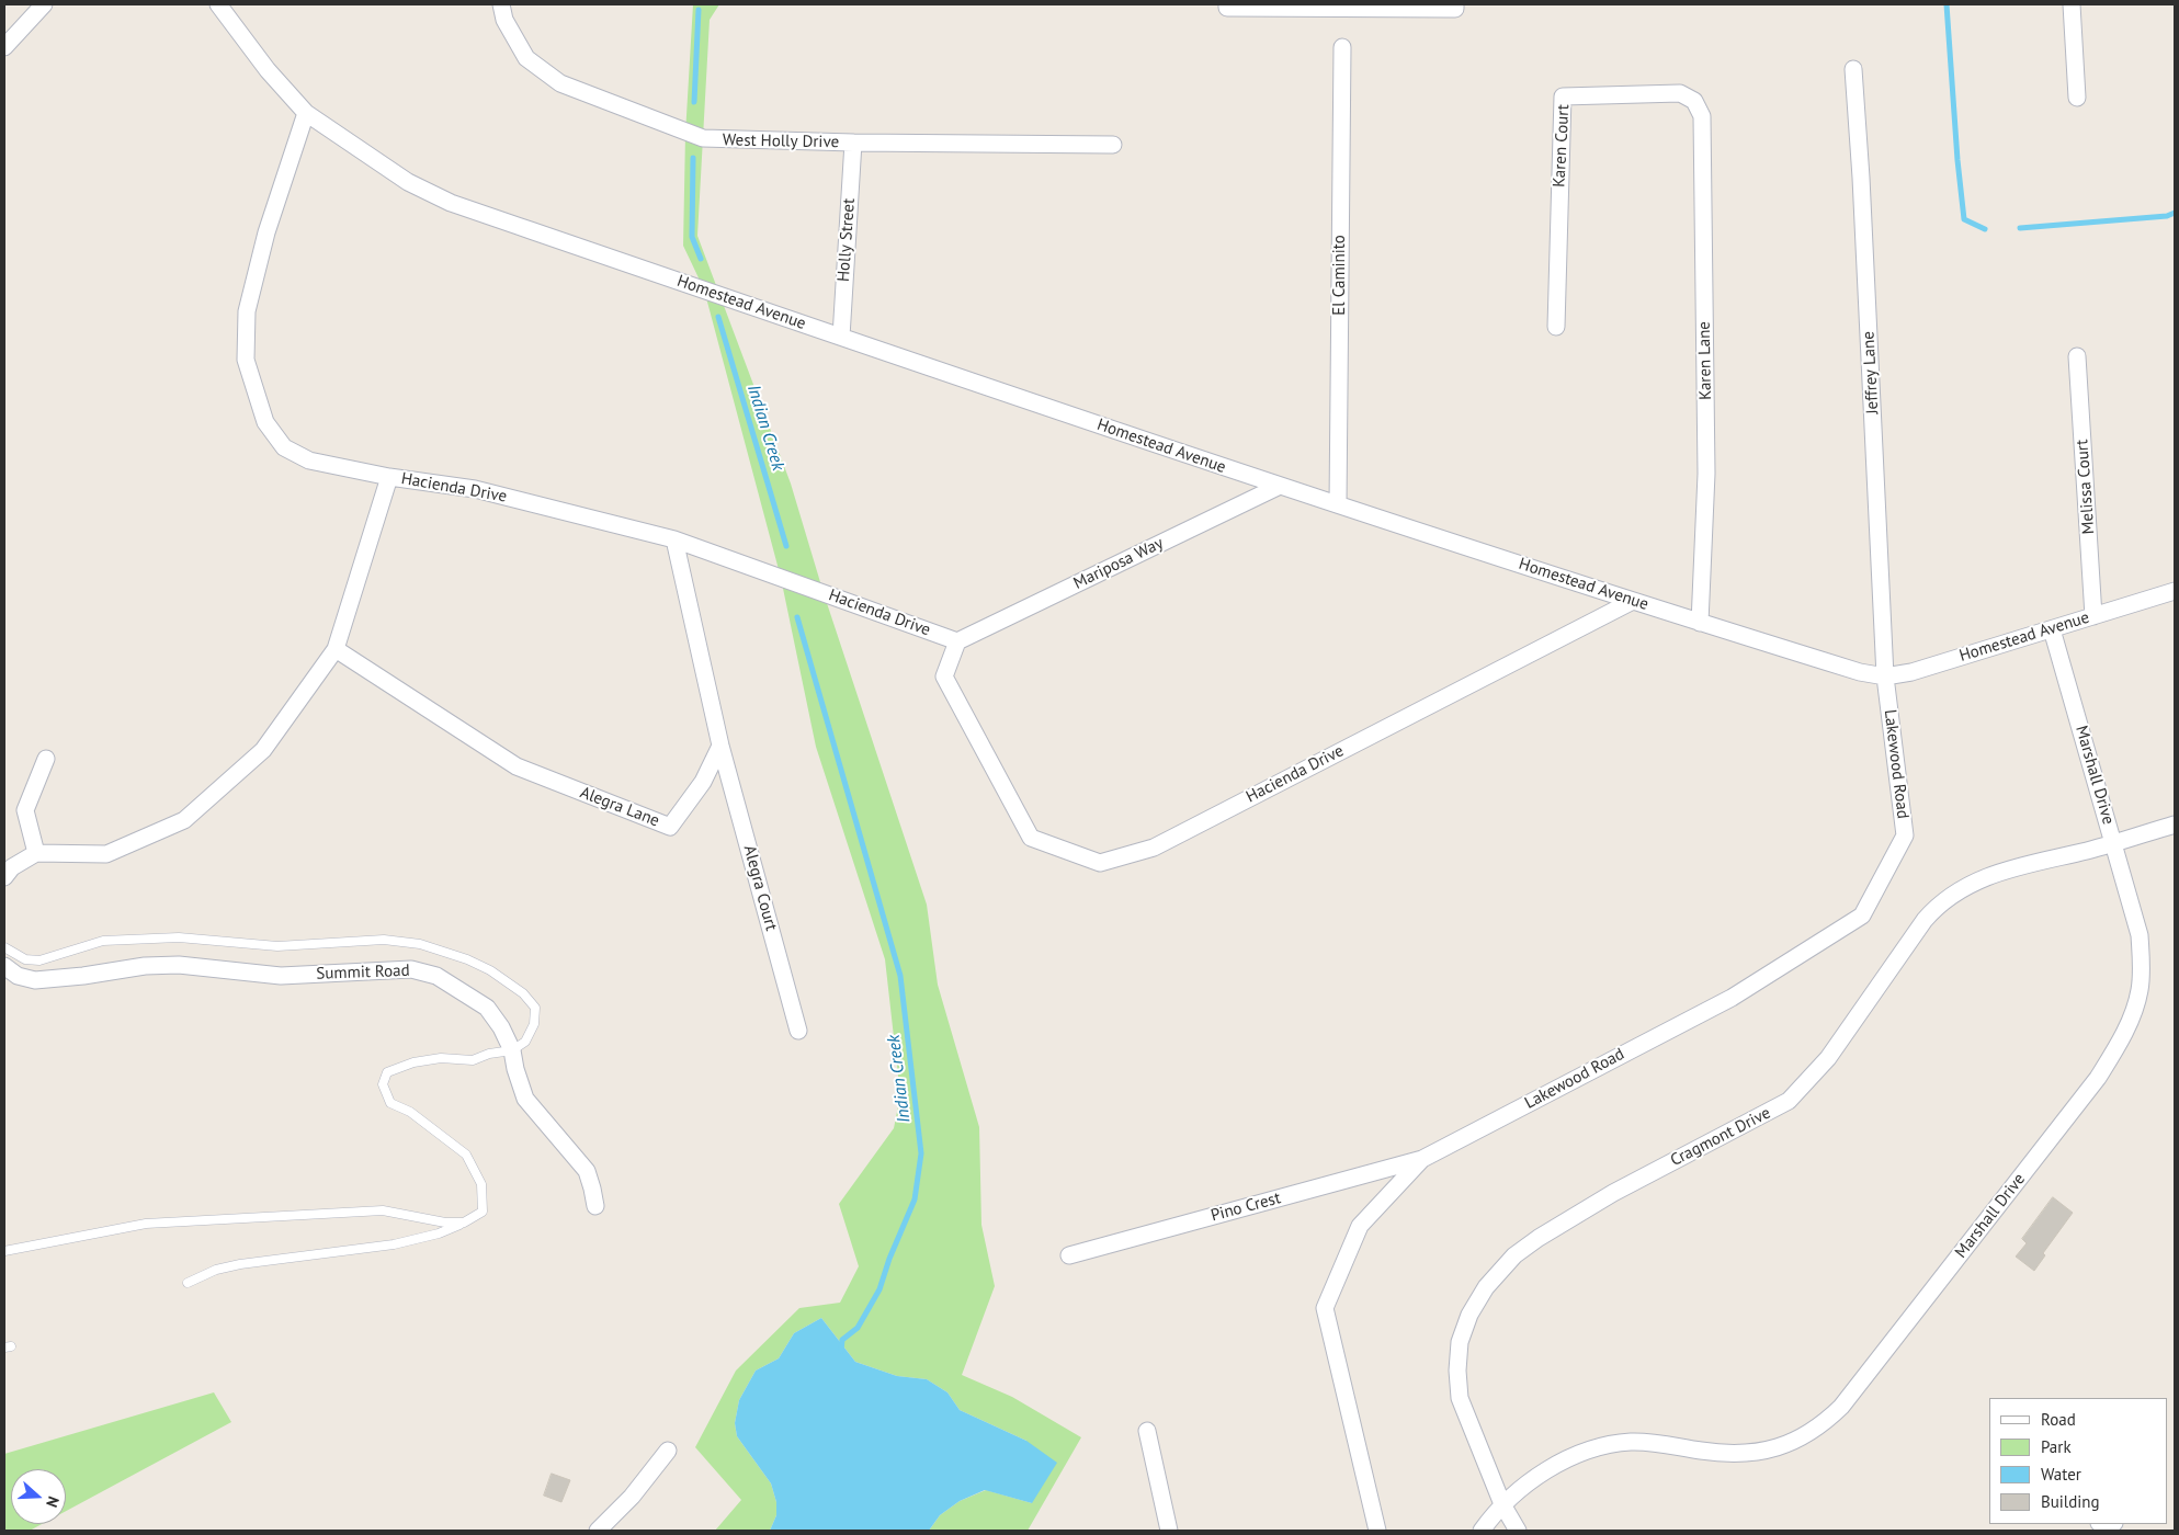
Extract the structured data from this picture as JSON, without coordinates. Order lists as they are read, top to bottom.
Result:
{
  "streets": {
    "street": [
      "West Holly Drive",
      "Karen Court",
      "Holly Street",
      "El Caminito",
      "Homestead Avenue",
      "Karen Lane",
      "Jeffrey Lane",
      "Melissa Court",
      "Hacienda Drive",
      "Mariposa Way",
      "Lakewood Road",
      "Marshall Drive",
      "Alegra Lane",
      "Alegra Court",
      "Summit Road",
      "Cragmont Drive",
      "Pino Crest"
    ]
  },
  "crossings": [
    ["West Holly Drive", "Holly Street"],
    ["Karen Court", "Karen Lane"],
    ["Holly Street", "Homestead Avenue"],
    ["El Caminito", "Homestead Avenue"],
    ["Homestead Avenue", "Karen Lane"],
    ["Homestead Avenue", "Jeffrey Lane"],
    ["Homestead Avenue", "Melissa Court"],
    ["Homestead Avenue", "Hacienda Drive"],
    ["Homestead Avenue", "Mariposa Way"],
    ["Homestead Avenue", "Lakewood Road"],
    ["Homestead Avenue", "Marshall Drive"],
    ["Jeffrey Lane", "Lakewood Road"],
    ["Hacienda Drive", "Mariposa Way"],
    ["Lakewood Road", "Pino Crest"],
    ["Marshall Drive", "Cragmont Drive"],
    ["Alegra Lane", "Alegra Court"]
  ],
  "water": ["Indian Creek"],
  "legend": [
    "Road",
    "Park",
    "Water",
    "Building"
  ],
  "north": "right"
}
